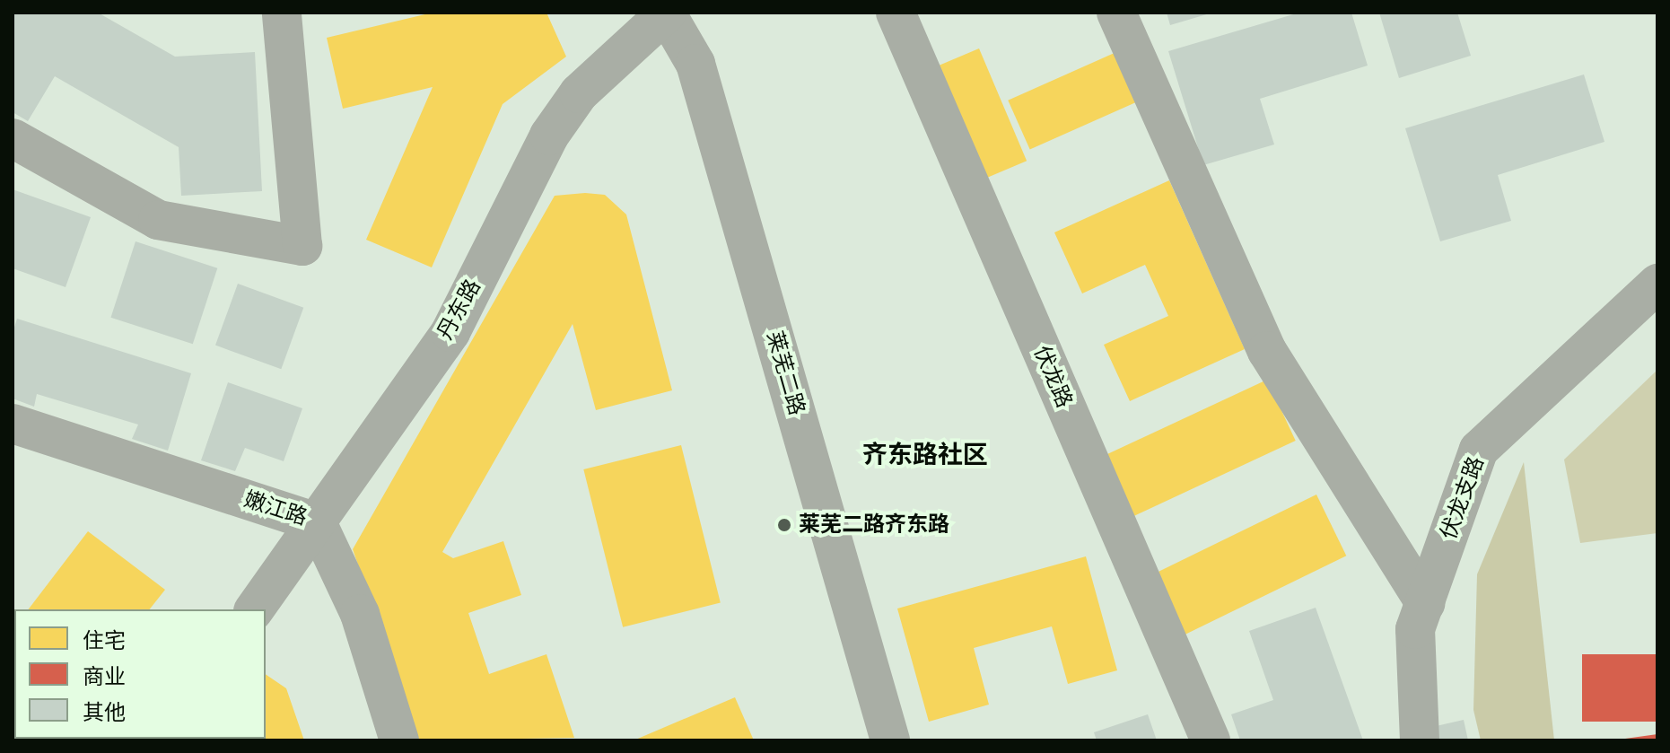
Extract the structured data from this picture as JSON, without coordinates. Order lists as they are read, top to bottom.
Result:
{
  "streets": {
    "street": [
      "丹东路",
      "莱芜二路",
      "伏龙路",
      "伏龙支路",
      "嫩江路"
    ]
  },
  "crossings": [
    ["丹东路", "莱芜二路"],
    ["丹东路", "嫩江路"]
  ],
  "districts": ["齐东路社区"],
  "places": ["莱芜二路齐东路"],
  "legend": ["住宅", "商业", "其他"]
}
